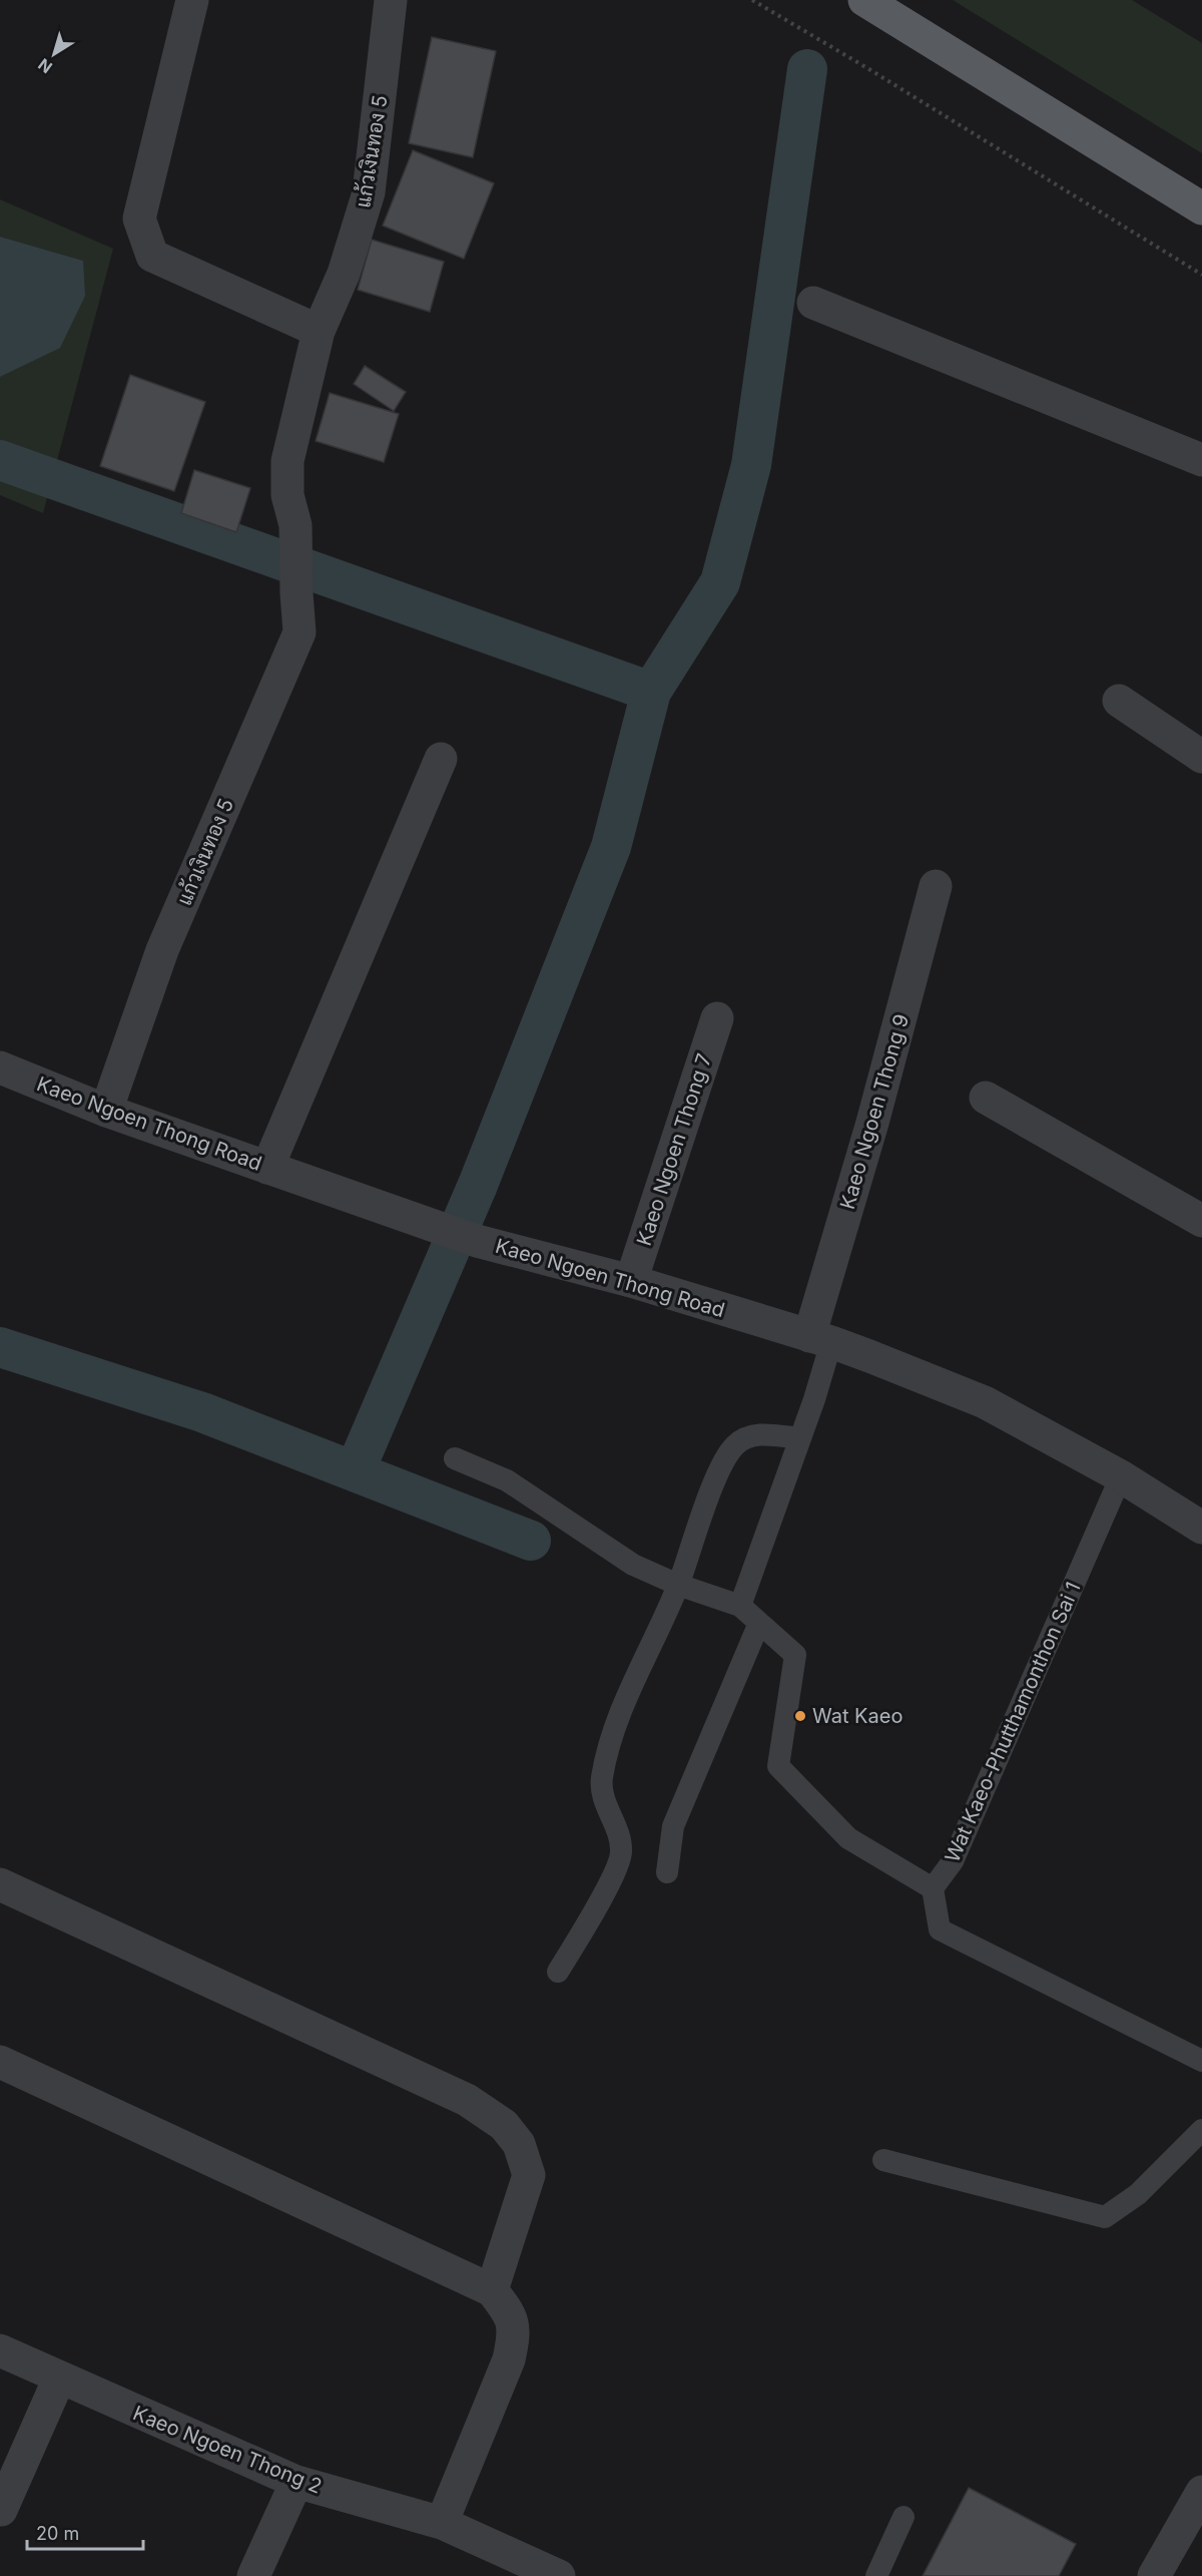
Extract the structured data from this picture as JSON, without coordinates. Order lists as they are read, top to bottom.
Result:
{
  "streets": {
    "street": [
      "แก้วเงินทอง 5",
      "Kaeo Ngoen Thong 9",
      "Kaeo Ngoen Thong Road",
      "Kaeo Ngoen Thong 7",
      "Kaeo Ngoen Thong 2"
    ],
    "lane": ["Wat Kaeo-Phutthamonthon Sai 1"]
  },
  "crossings": [
    ["แก้วเงินทอง 5", "Kaeo Ngoen Thong Road"],
    ["Kaeo Ngoen Thong 9", "Kaeo Ngoen Thong Road"],
    ["Kaeo Ngoen Thong Road", "Kaeo Ngoen Thong 7"],
    ["Kaeo Ngoen Thong Road", "Wat Kaeo-Phutthamonthon Sai 1"]
  ],
  "places": ["Wat Kaeo"],
  "scale_bar": "20 m",
  "north": "bottom left"
}
